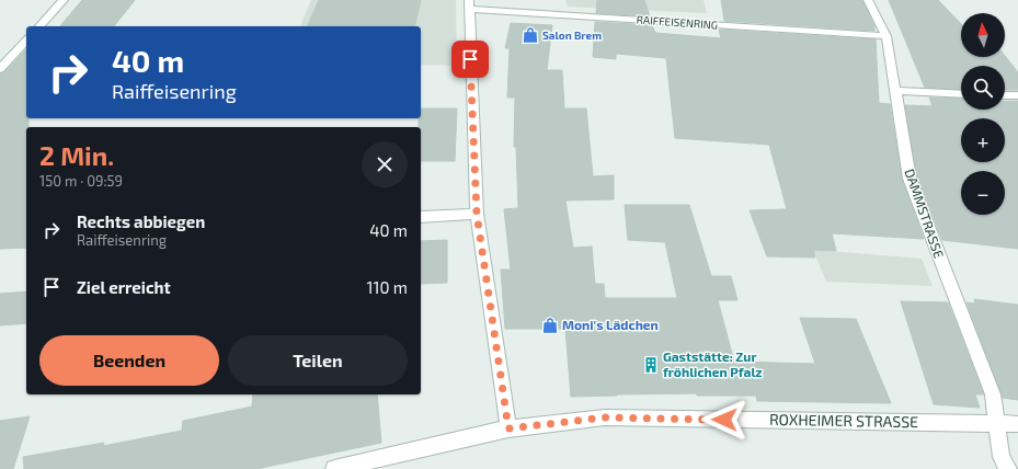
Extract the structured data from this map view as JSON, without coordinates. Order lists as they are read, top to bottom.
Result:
{
  "streets": {
    "street": ["RAIFFEISENRING", "DAMMSTRASSE", "ROXHEIMER STRASSE"]
  },
  "crossings": [
    ["RAIFFEISENRING", "DAMMSTRASSE"],
    ["RAIFFEISENRING", "ROXHEIMER STRASSE"],
    ["DAMMSTRASSE", "ROXHEIMER STRASSE"]
  ],
  "places": {
    "shop": ["Salon Brem", "Moni's Lädchen"],
    "building": ["Gaststätte: Zur fröhlichen Pfalz"]
  },
  "north": "top",
  "page": {
    "map_buttons": ["+", "−"],
    "turn": ["40 m", "Raiffeisenring"],
    "heading": ["2 Min.", "150 m · 09:59"],
    "list": [
      {
        "name": "Rechts abbiegen",
        "note": "Raiffeisenring",
        "value": "40 m"
      },
      {
        "name": "Ziel erreicht",
        "value": "110 m"
      }
    ],
    "buttons": ["Beenden", "Teilen"]
  }
}
